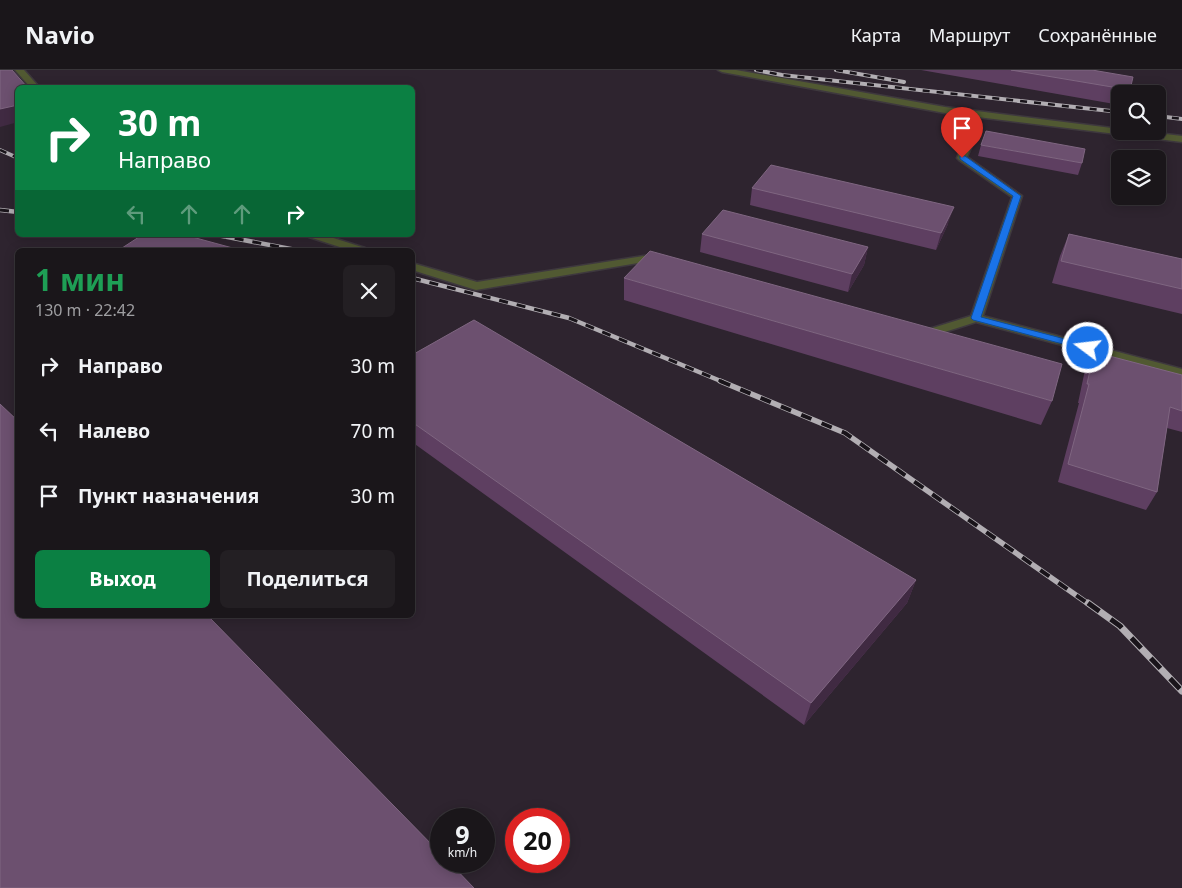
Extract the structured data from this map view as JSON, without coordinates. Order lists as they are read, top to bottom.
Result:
{
  "page": {
    "header": "Navio",
    "nav": ["Карта", "Маршрут", "Сохранённые"],
    "turn": ["30 m", "Направо"],
    "heading": ["1 мин", "130 m · 22:42"],
    "list": [
      {
        "name": "Направо",
        "value": "30 m"
      },
      {
        "name": "Налево",
        "value": "70 m"
      },
      {
        "name": "Пункт назначения",
        "value": "30 m"
      }
    ],
    "buttons": ["Выход", "Поделиться"],
    "speed": "9 km/h",
    "limit": "20"
  }
}
